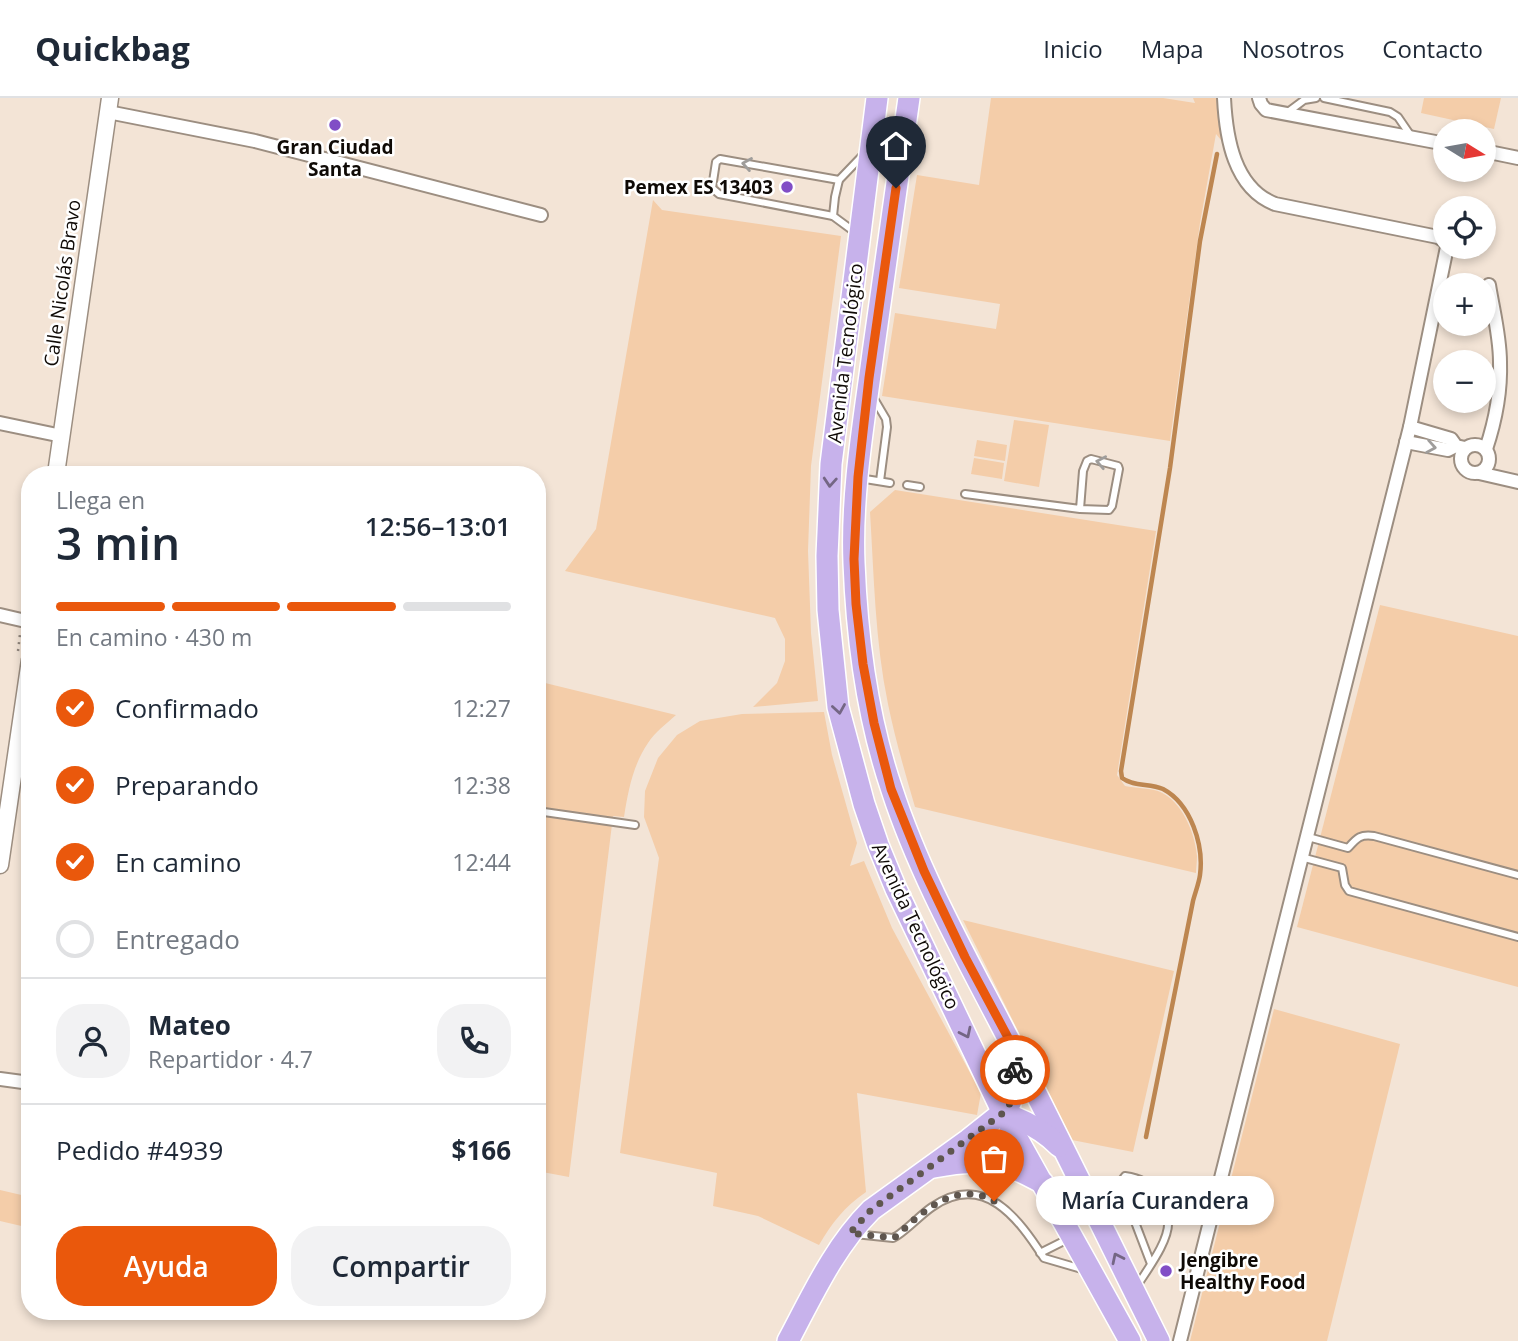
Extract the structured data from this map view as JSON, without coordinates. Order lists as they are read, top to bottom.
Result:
{
  "streets": {
    "main road": ["Avenida Tecnológico"],
    "street": ["Calle Nicolás Bravo"]
  },
  "places": [
    "Gran Ciudad Santa",
    "Pemex ES 13403",
    "María Curandera",
    "Jengibre Healthy Food"
  ],
  "north": "right",
  "page": {
    "header": "Quickbag",
    "nav": [
      "Inicio",
      "Mapa",
      "Nosotros",
      "Contacto"
    ],
    "map_buttons": ["+", "−"],
    "heading": ["3 min", "Llega en", "12:56–13:01"],
    "panel": [
      "Mateo",
      "Repartidor · 4.7",
      "Pedido #4939",
      "$166"
    ],
    "bar": "En camino · 430 m",
    "list": [
      ["Confirmado", "12:27"],
      ["Preparando", "12:38"],
      ["En camino", "12:44"],
      "Entregado"
    ],
    "bubble": "María Curandera",
    "buttons": ["Ayuda", "Compartir"]
  }
}
